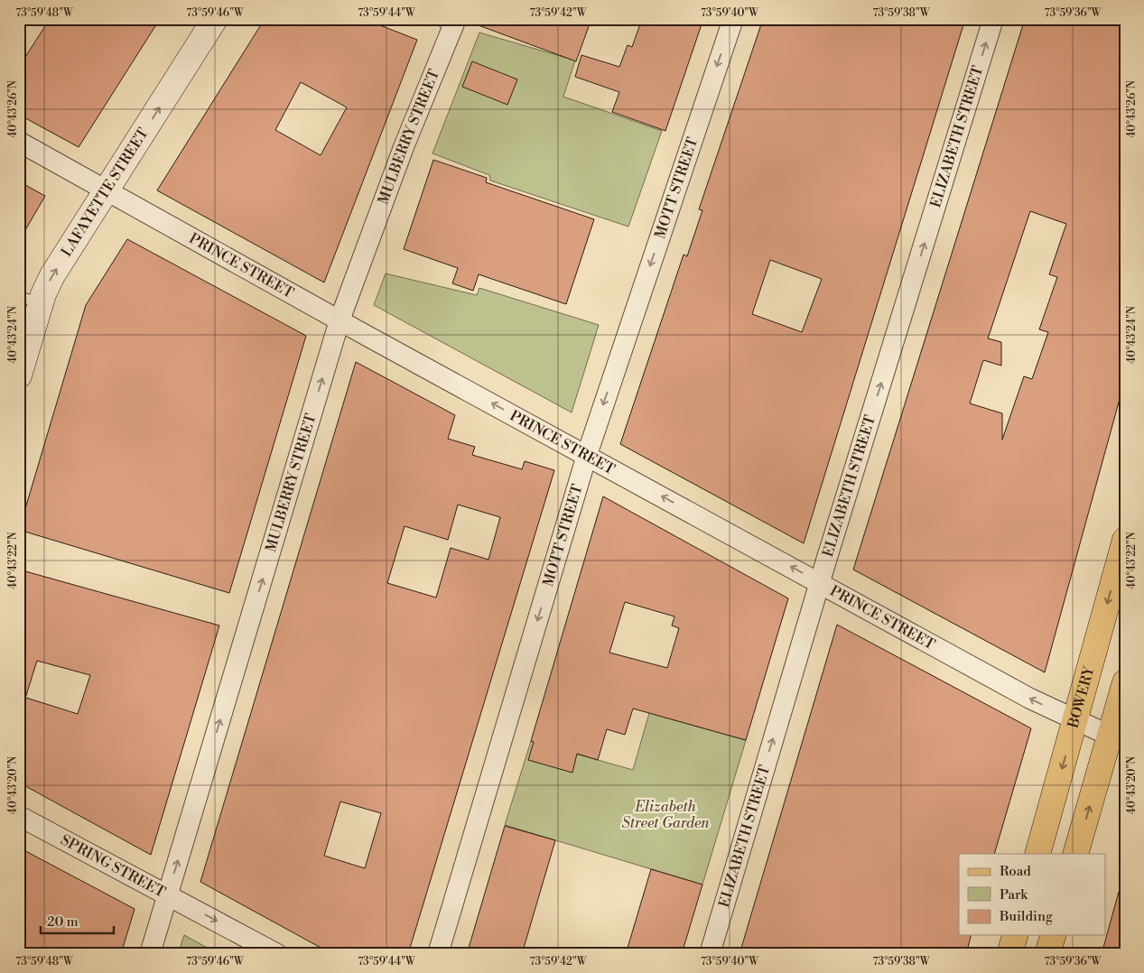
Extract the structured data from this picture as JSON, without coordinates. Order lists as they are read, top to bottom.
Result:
{
  "streets": {
    "main road": ["LAFAYETTE STREET", "BOWERY"],
    "street": [
      "ELIZABETH STREET",
      "MULBERRY STREET",
      "MOTT STREET",
      "PRINCE STREET",
      "SPRING STREET"
    ]
  },
  "crossings": [
    ["ELIZABETH STREET", "PRINCE STREET"],
    ["MULBERRY STREET", "PRINCE STREET"],
    ["MULBERRY STREET", "SPRING STREET"],
    ["MOTT STREET", "PRINCE STREET"],
    ["LAFAYETTE STREET", "PRINCE STREET"],
    ["PRINCE STREET", "BOWERY"]
  ],
  "one_way": [
    "ELIZABETH STREET",
    "MULBERRY STREET",
    "MOTT STREET",
    "LAFAYETTE STREET",
    "PRINCE STREET",
    "SPRING STREET"
  ],
  "parks": ["Elizabeth Street Garden"],
  "legend": ["Road", "Park", "Building"],
  "scale_bar": "20 m",
  "coordinates": [
    "73°59'48\"W",
    "73°59'46\"W",
    "73°59'44\"W",
    "73°59'42\"W",
    "73°59'40\"W",
    "73°59'38\"W",
    "73°59'36\"W",
    "40°43'26\"N",
    "40°43'24\"N",
    "40°43'22\"N",
    "40°43'20\"N"
  ]
}
